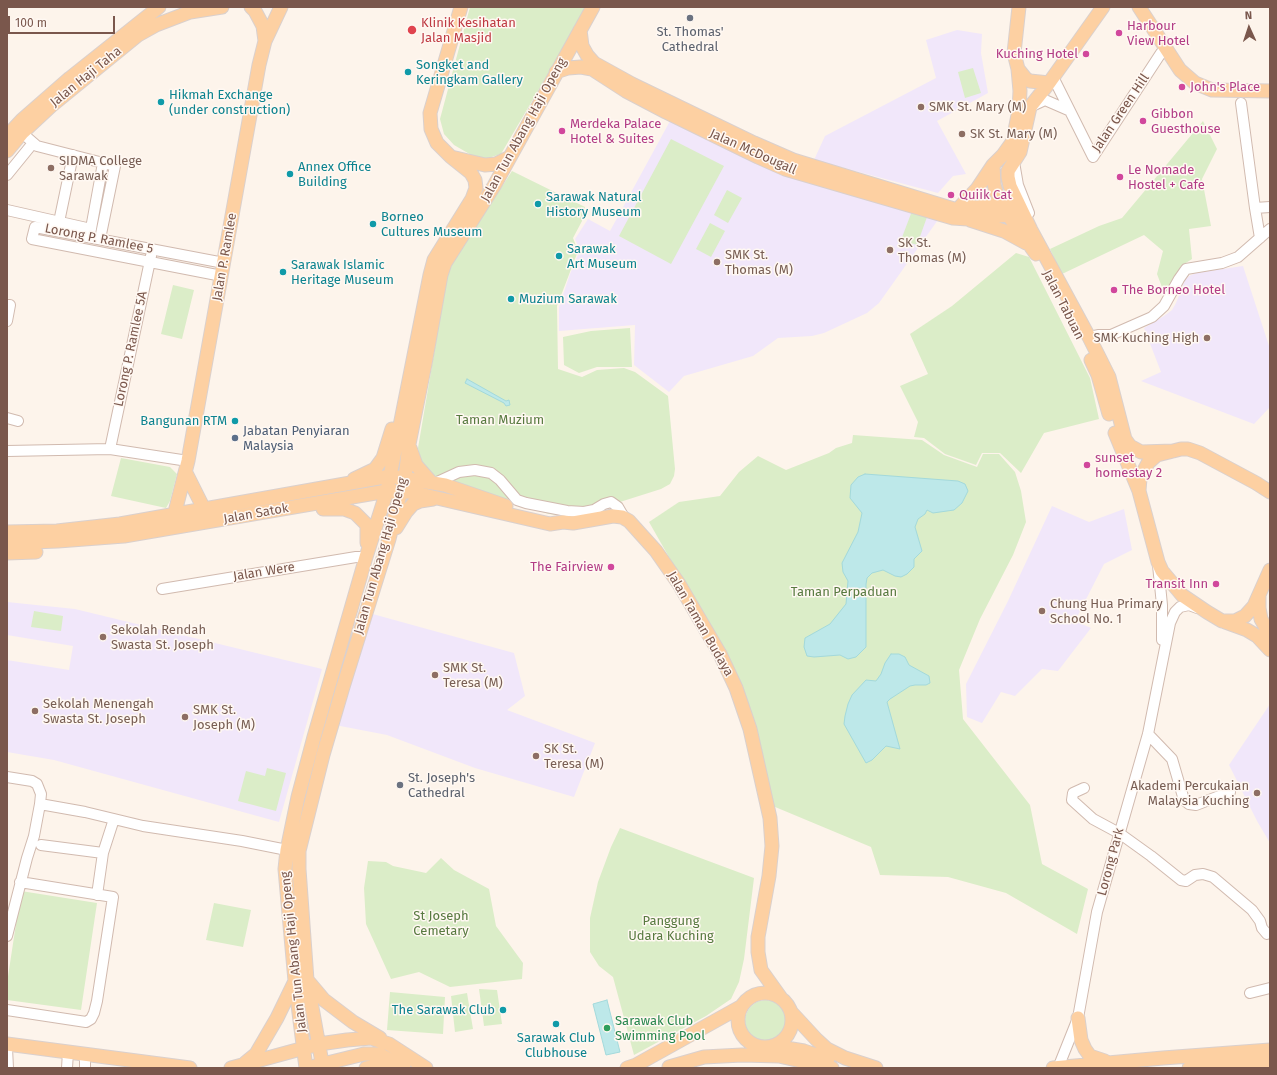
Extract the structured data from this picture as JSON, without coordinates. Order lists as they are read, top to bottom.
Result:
{
  "streets": {
    "main road": [
      "Jalan Haji Taha",
      "Jalan Tun Abang Haji Openg",
      "Jalan McDougall",
      "Jalan P. Ramlee",
      "Jalan Tabuan",
      "Jalan Satok",
      "Jalan Taman Budaya"
    ],
    "street": [
      "Jalan Green Hill",
      "Lorong P. Ramlee 5",
      "Lorong P. Ramlee 5A",
      "Jalan Were",
      "Lorong Park"
    ]
  },
  "crossings": [
    ["Jalan Tun Abang Haji Openg", "Jalan McDougall"],
    ["Jalan Tun Abang Haji Openg", "Jalan Satok"],
    ["Jalan Tun Abang Haji Openg", "Jalan Were"],
    ["Jalan McDougall", "Jalan Tabuan"],
    ["Lorong P. Ramlee 5", "Jalan P. Ramlee"],
    ["Lorong P. Ramlee 5", "Lorong P. Ramlee 5A"],
    ["Jalan P. Ramlee", "Jalan Satok"]
  ],
  "parks": [
    "Taman Muzium",
    "Taman Perpaduan",
    "St Joseph Cemetary",
    "Panggung Udara Kuching"
  ],
  "places": [
    "St. Thomas' Cathedral",
    "Klinik Kesihatan Jalan Masjid",
    "Harbour View Hotel",
    "Kuching Hotel",
    "Songket and Keringkam Gallery",
    "John's Place",
    "Hikmah Exchange (under construction)",
    "SMK St. Mary (M)",
    "Gibbon Guesthouse",
    "Merdeka Palace Hotel & Suites",
    "SK St. Mary (M)",
    "SIDMA College Sarawak",
    "Annex Office Building",
    "Le Nomade Hostel + Cafe",
    "Quiik Cat",
    "Sarawak Natural History Museum",
    "Borneo Cultures Museum",
    "SK St. Thomas (M)",
    "Sarawak Art Museum",
    "SMK St. Thomas (M)",
    "Sarawak Islamic Heritage Museum",
    "The Borneo Hotel",
    "Muzium Sarawak",
    "SMK Kuching High",
    "Bangunan RTM",
    "Jabatan Penyiaran Malaysia",
    "sunset homestay 2",
    "The Fairview",
    "Transit Inn",
    "Chung Hua Primary School No. 1",
    "Sekolah Rendah Swasta St. Joseph",
    "SMK St. Teresa (M)",
    "Sekolah Menengah Swasta St. Joseph",
    "SMK St. Joseph (M)",
    "SK St. Teresa (M)",
    "St. Joseph's Cathedral",
    "Akademi Percukaian Malaysia Kuching",
    "The Sarawak Club",
    "Sarawak Club Clubhouse",
    "Sarawak Club Swimming Pool"
  ],
  "scale_bar": "100 m",
  "north": "top"
}
